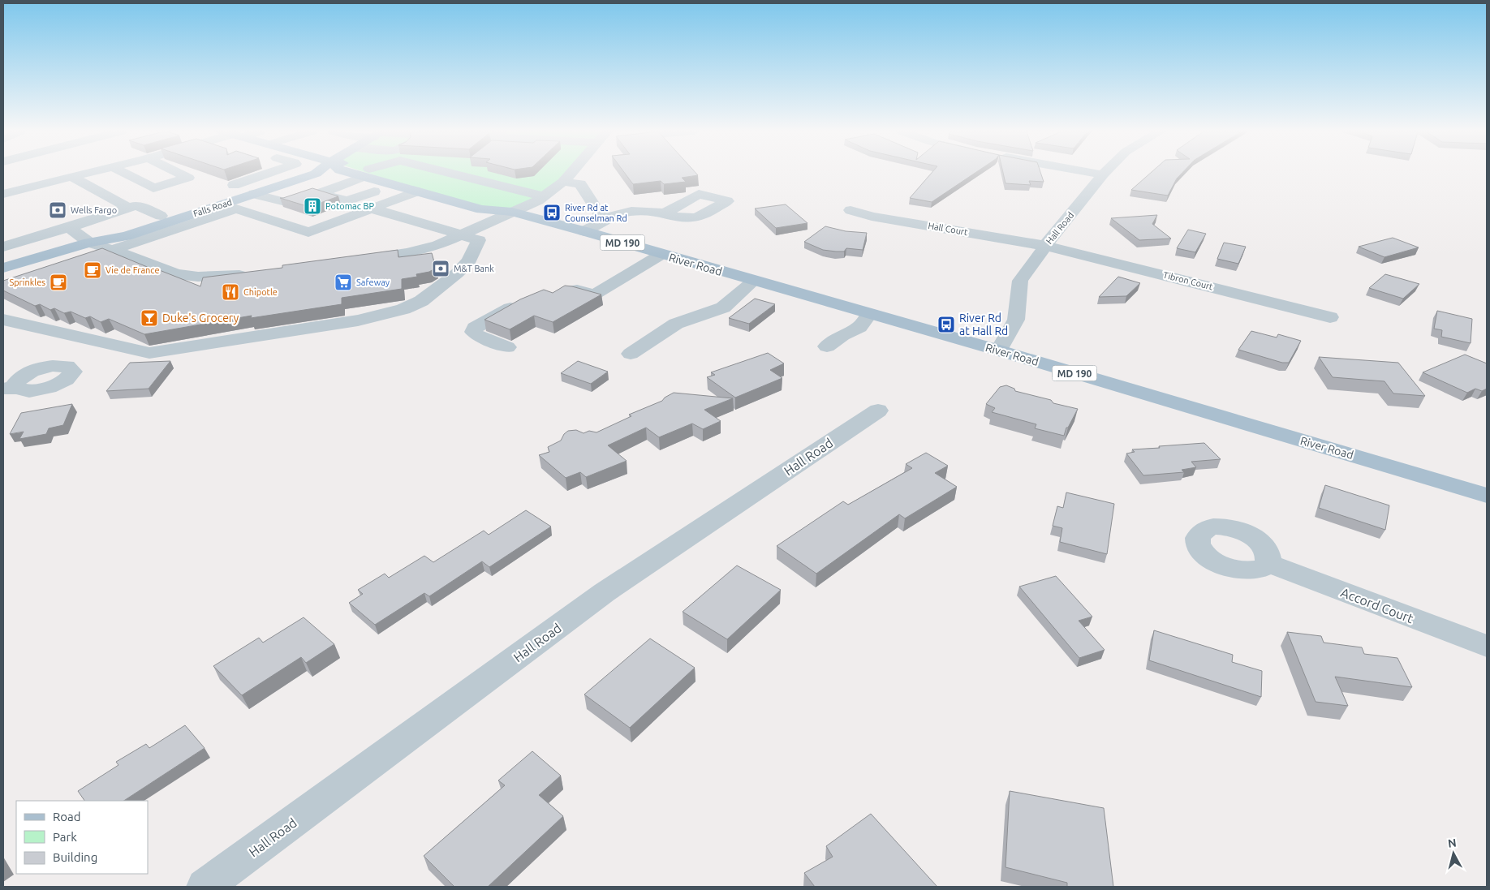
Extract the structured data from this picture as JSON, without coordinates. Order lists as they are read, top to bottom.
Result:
{
  "streets": {
    "main road": ["Falls Road", "MD 190", "River Road"],
    "street": [
      "Hall Road",
      "Hall Court",
      "Tibron Court",
      "Accord Court"
    ]
  },
  "crossings": [
    ["Hall Road", "Hall Court"],
    ["Hall Road", "River Road"],
    ["Hall Road", "Tibron Court"],
    ["Hall Court", "Tibron Court"]
  ],
  "places": {
    "building": ["Potomac BP"],
    "bank": ["Wells Fargo", "M&T Bank"],
    "bus stop": ["River Rd at Counselman Rd", "River Rd at Hall Rd"],
    "cafe": ["Vie de France", "Sprinkles"],
    "supermarket": ["Safeway"],
    "restaurant": ["Chipotle"],
    "bar": ["Duke's Grocery"]
  },
  "legend": ["Road", "Park", "Building"],
  "north": "top"
}
